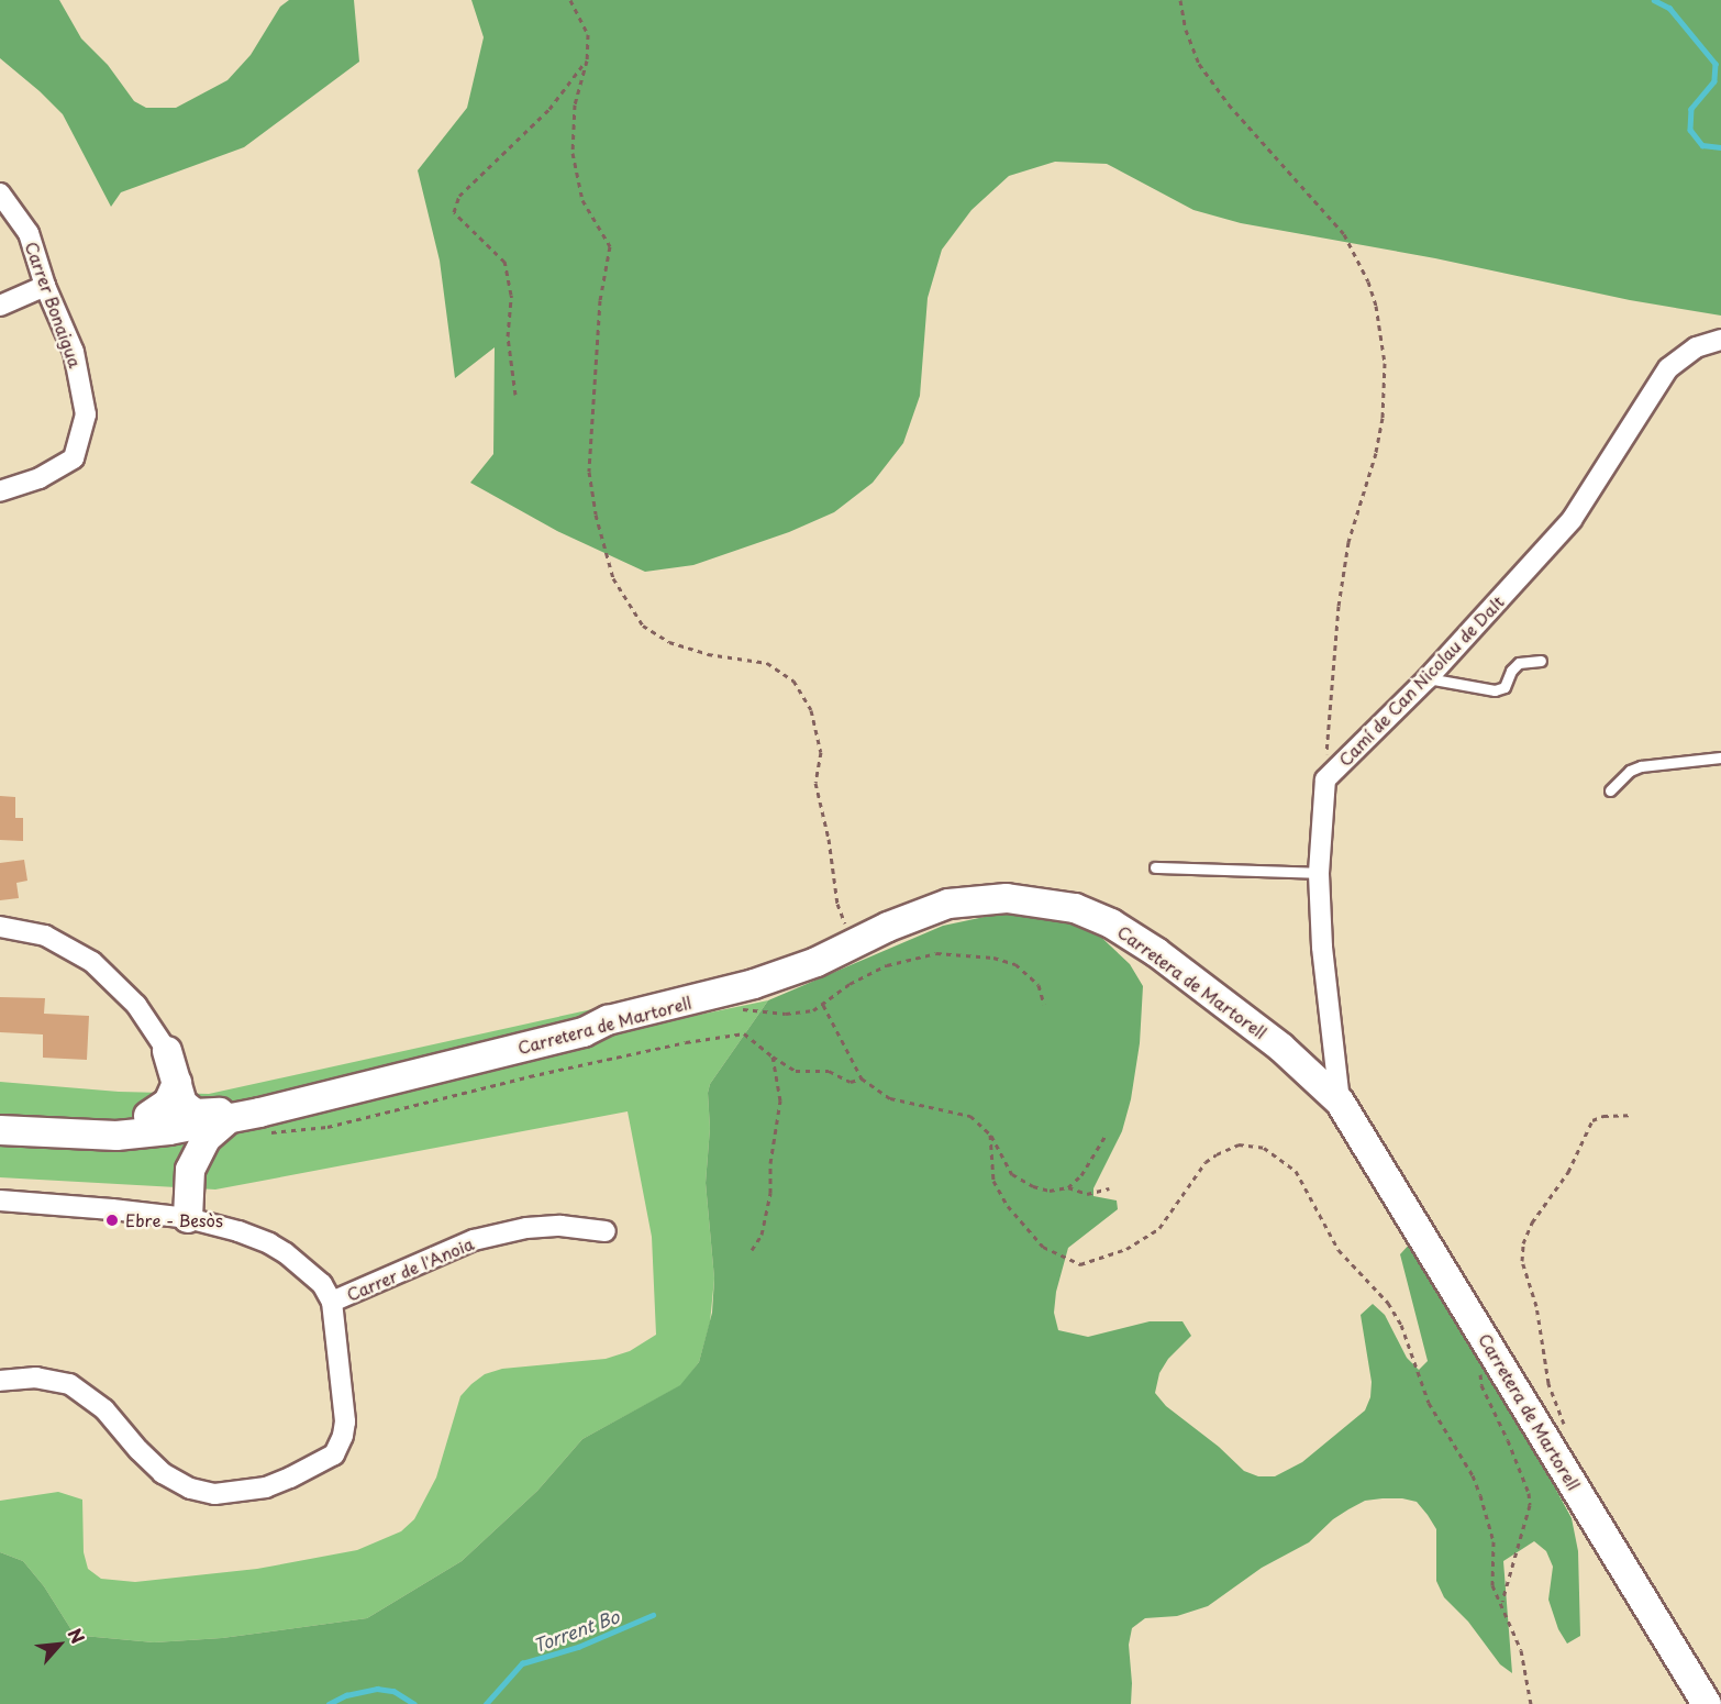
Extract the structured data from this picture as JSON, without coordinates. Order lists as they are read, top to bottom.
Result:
{
  "streets": {
    "main road": ["Carretera de Martorell"],
    "street": ["Carrer Bonaigua", "Camí de Can Nicolau de Dalt", "Carrer de l'Anoia"]
  },
  "crossings": [
    ["Camí de Can Nicolau de Dalt", "Carretera de Martorell"]
  ],
  "water": ["Torrent Bo"],
  "places": ["Ebre - Besòs"],
  "north": "top right"
}
